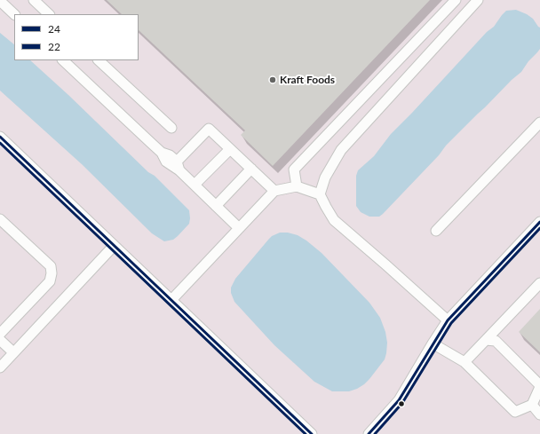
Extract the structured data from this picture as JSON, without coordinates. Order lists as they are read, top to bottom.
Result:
{
  "places": ["Kraft Foods"],
  "lines": ["transit line 24", "transit line 22"],
  "legend": ["24", "22"]
}
